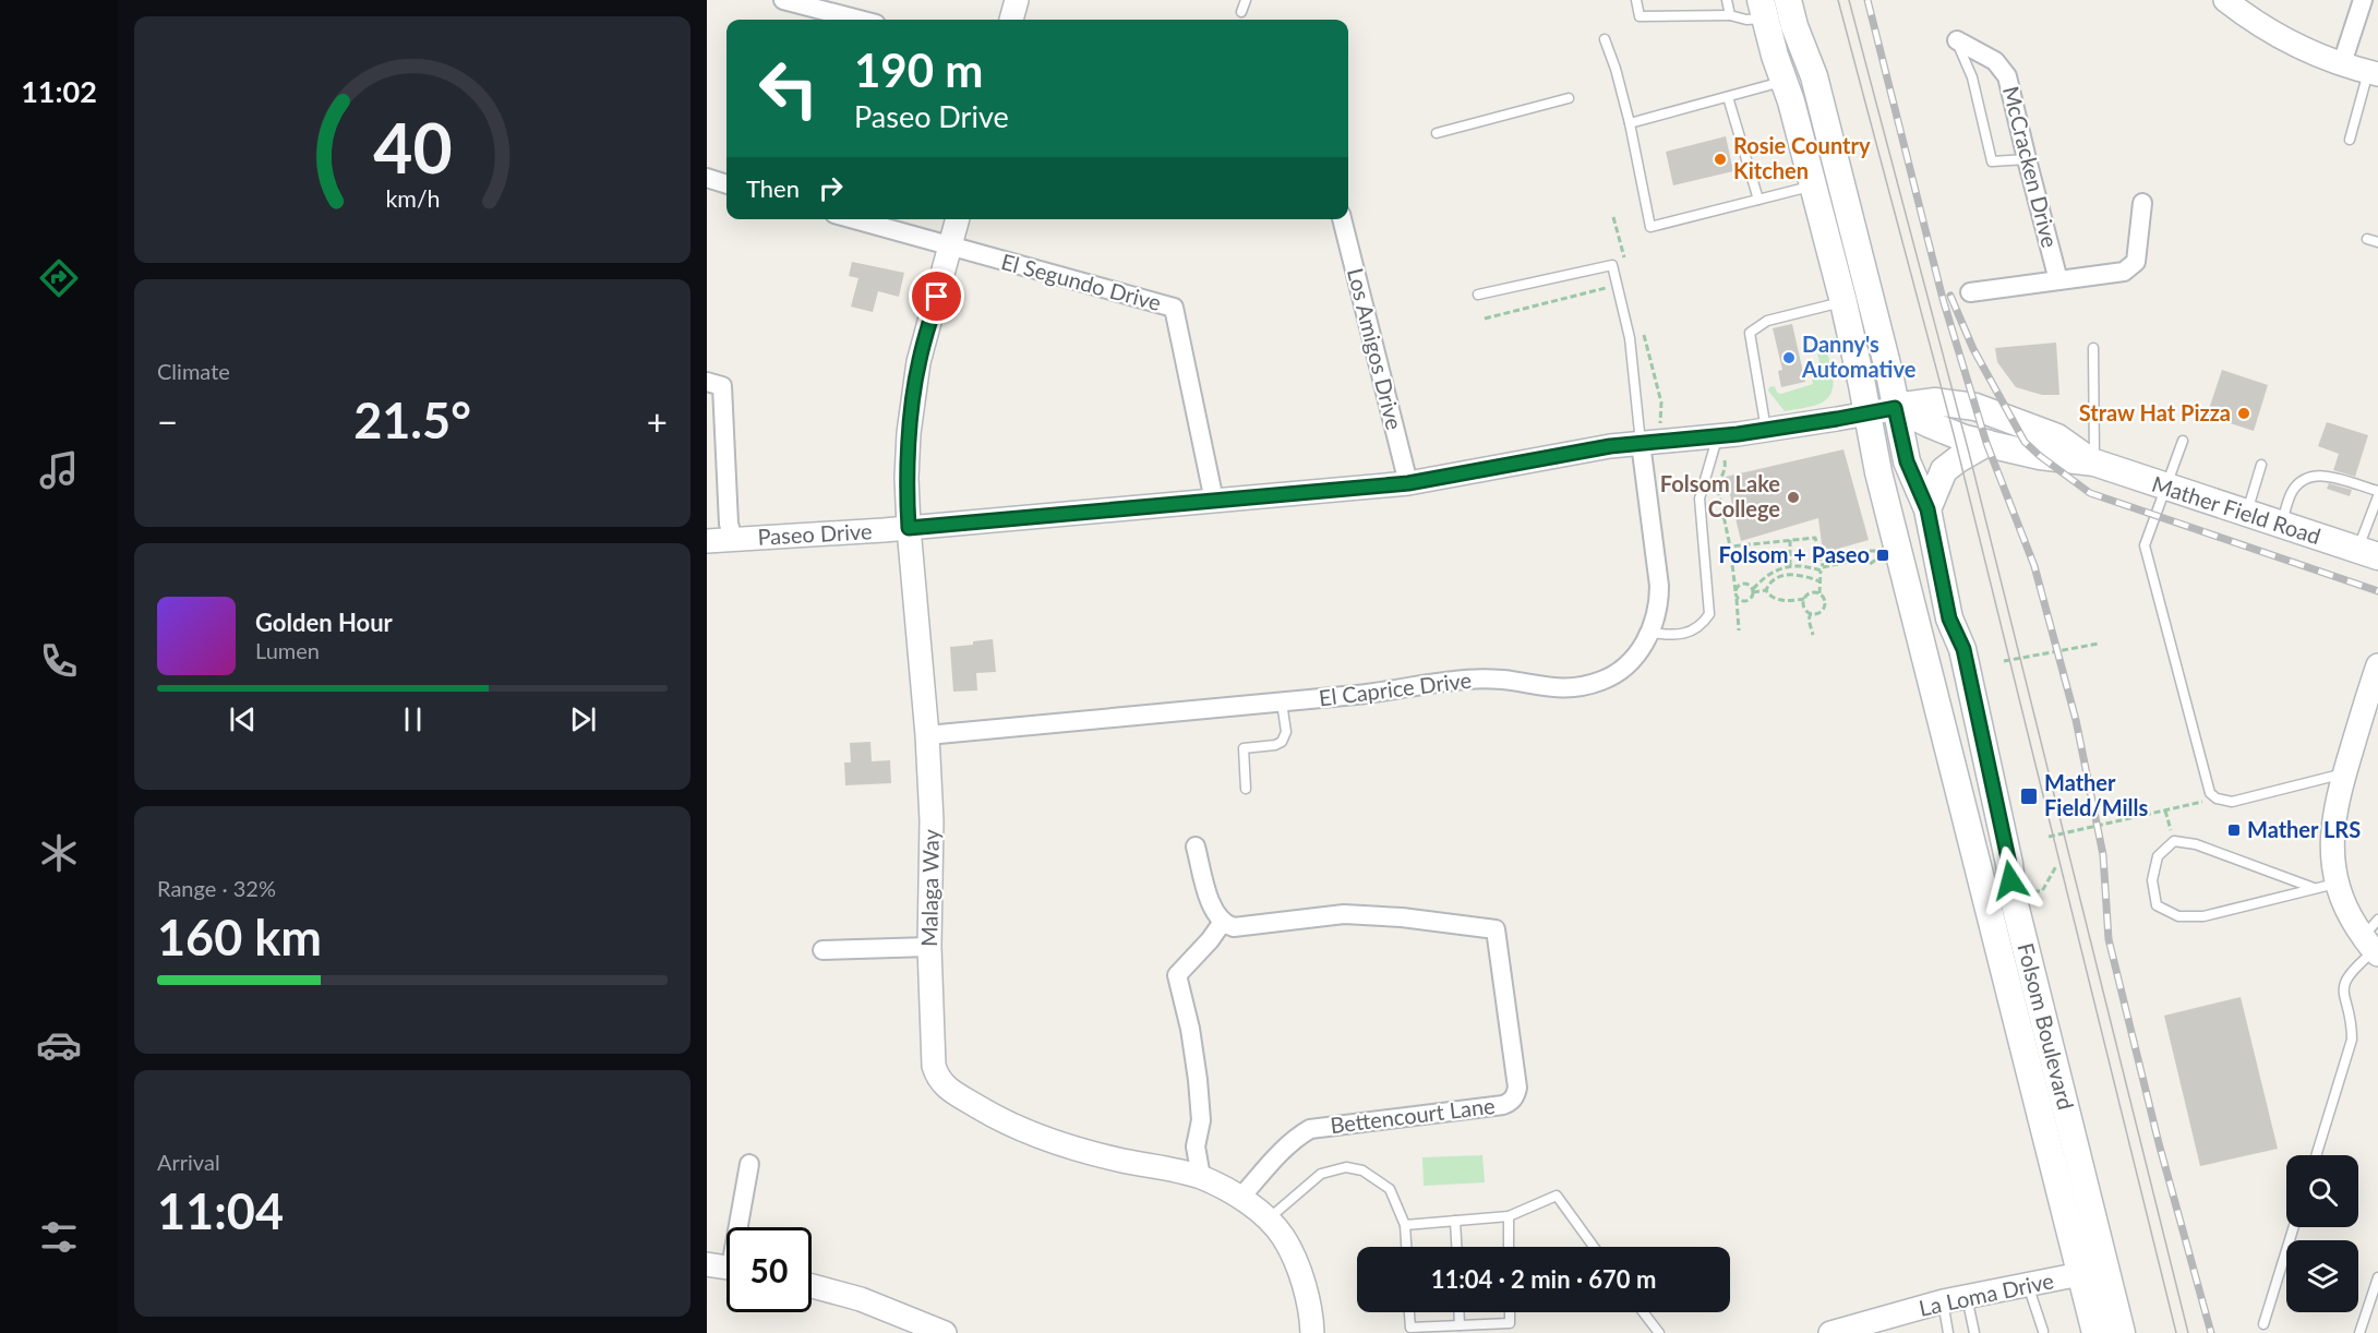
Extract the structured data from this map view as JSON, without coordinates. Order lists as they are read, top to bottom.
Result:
{
  "streets": {
    "main road": ["Mather Field Road", "Folsom Boulevard"],
    "street": [
      "McCracken Drive",
      "El Segundo Drive",
      "Los Amigos Drive",
      "Paseo Drive",
      "El Caprice Drive",
      "Malaga Way",
      "Bettencourt Lane",
      "La Loma Drive"
    ]
  },
  "crossings": [
    ["El Segundo Drive", "Paseo Drive"],
    ["El Segundo Drive", "Malaga Way"],
    ["Los Amigos Drive", "Paseo Drive"],
    ["Mather Field Road", "Paseo Drive"],
    ["Mather Field Road", "Folsom Boulevard"],
    ["Paseo Drive", "El Caprice Drive"],
    ["Paseo Drive", "Malaga Way"],
    ["Paseo Drive", "Folsom Boulevard"],
    ["El Caprice Drive", "Malaga Way"],
    ["Malaga Way", "Bettencourt Lane"],
    ["Folsom Boulevard", "La Loma Drive"]
  ],
  "places": {
    "other": [
      "Rosie Country Kitchen",
      "Danny's Automative",
      "Straw Hat Pizza",
      "Folsom Lake College"
    ],
    "transit": ["Folsom + Paseo", "Mather Field/Mills", "Mather LRS"]
  },
  "page": {
    "tabs": "11:02",
    "turn": ["190 m", "Paseo Drive"],
    "then": "Then",
    "tile": [
      "Climate",
      ["Range · 32%", "160 km"],
      ["Arrival", "11:04"]
    ],
    "heat": ["−", "21.5°", "+"],
    "song": ["Golden Hour", "Lumen"],
    "limit": "50",
    "trip": "11:04 · 2 min · 670 m",
    "gauge": ["40", "km/h"]
  }
}
